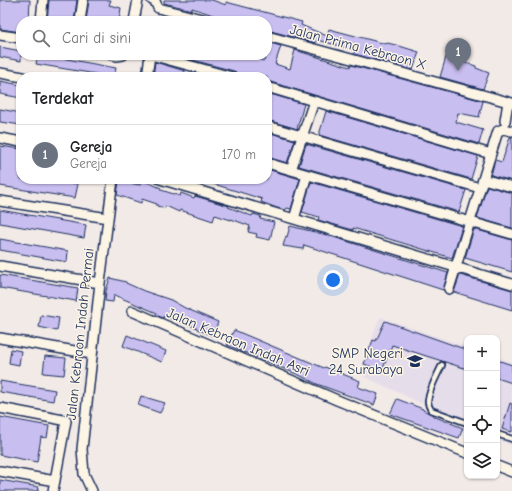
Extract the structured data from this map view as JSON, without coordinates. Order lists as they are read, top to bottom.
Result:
{
  "streets": {
    "street": ["Jalan Prima Kebraon X", "Jalan Kebraon Indah Permai", "Jalan Kebraon Indah Asri"]
  },
  "places": {
    "school or university": ["SMP Negeri 24 Surabaya"]
  },
  "page": {
    "search": "Cari di sini",
    "pins": "1",
    "heading": "Terdekat",
    "list": [
      {
        "mark": "1",
        "name": "Gereja",
        "note": "Gereja",
        "value": "170 m"
      }
    ],
    "map_buttons": ["+", "−"]
  }
}
